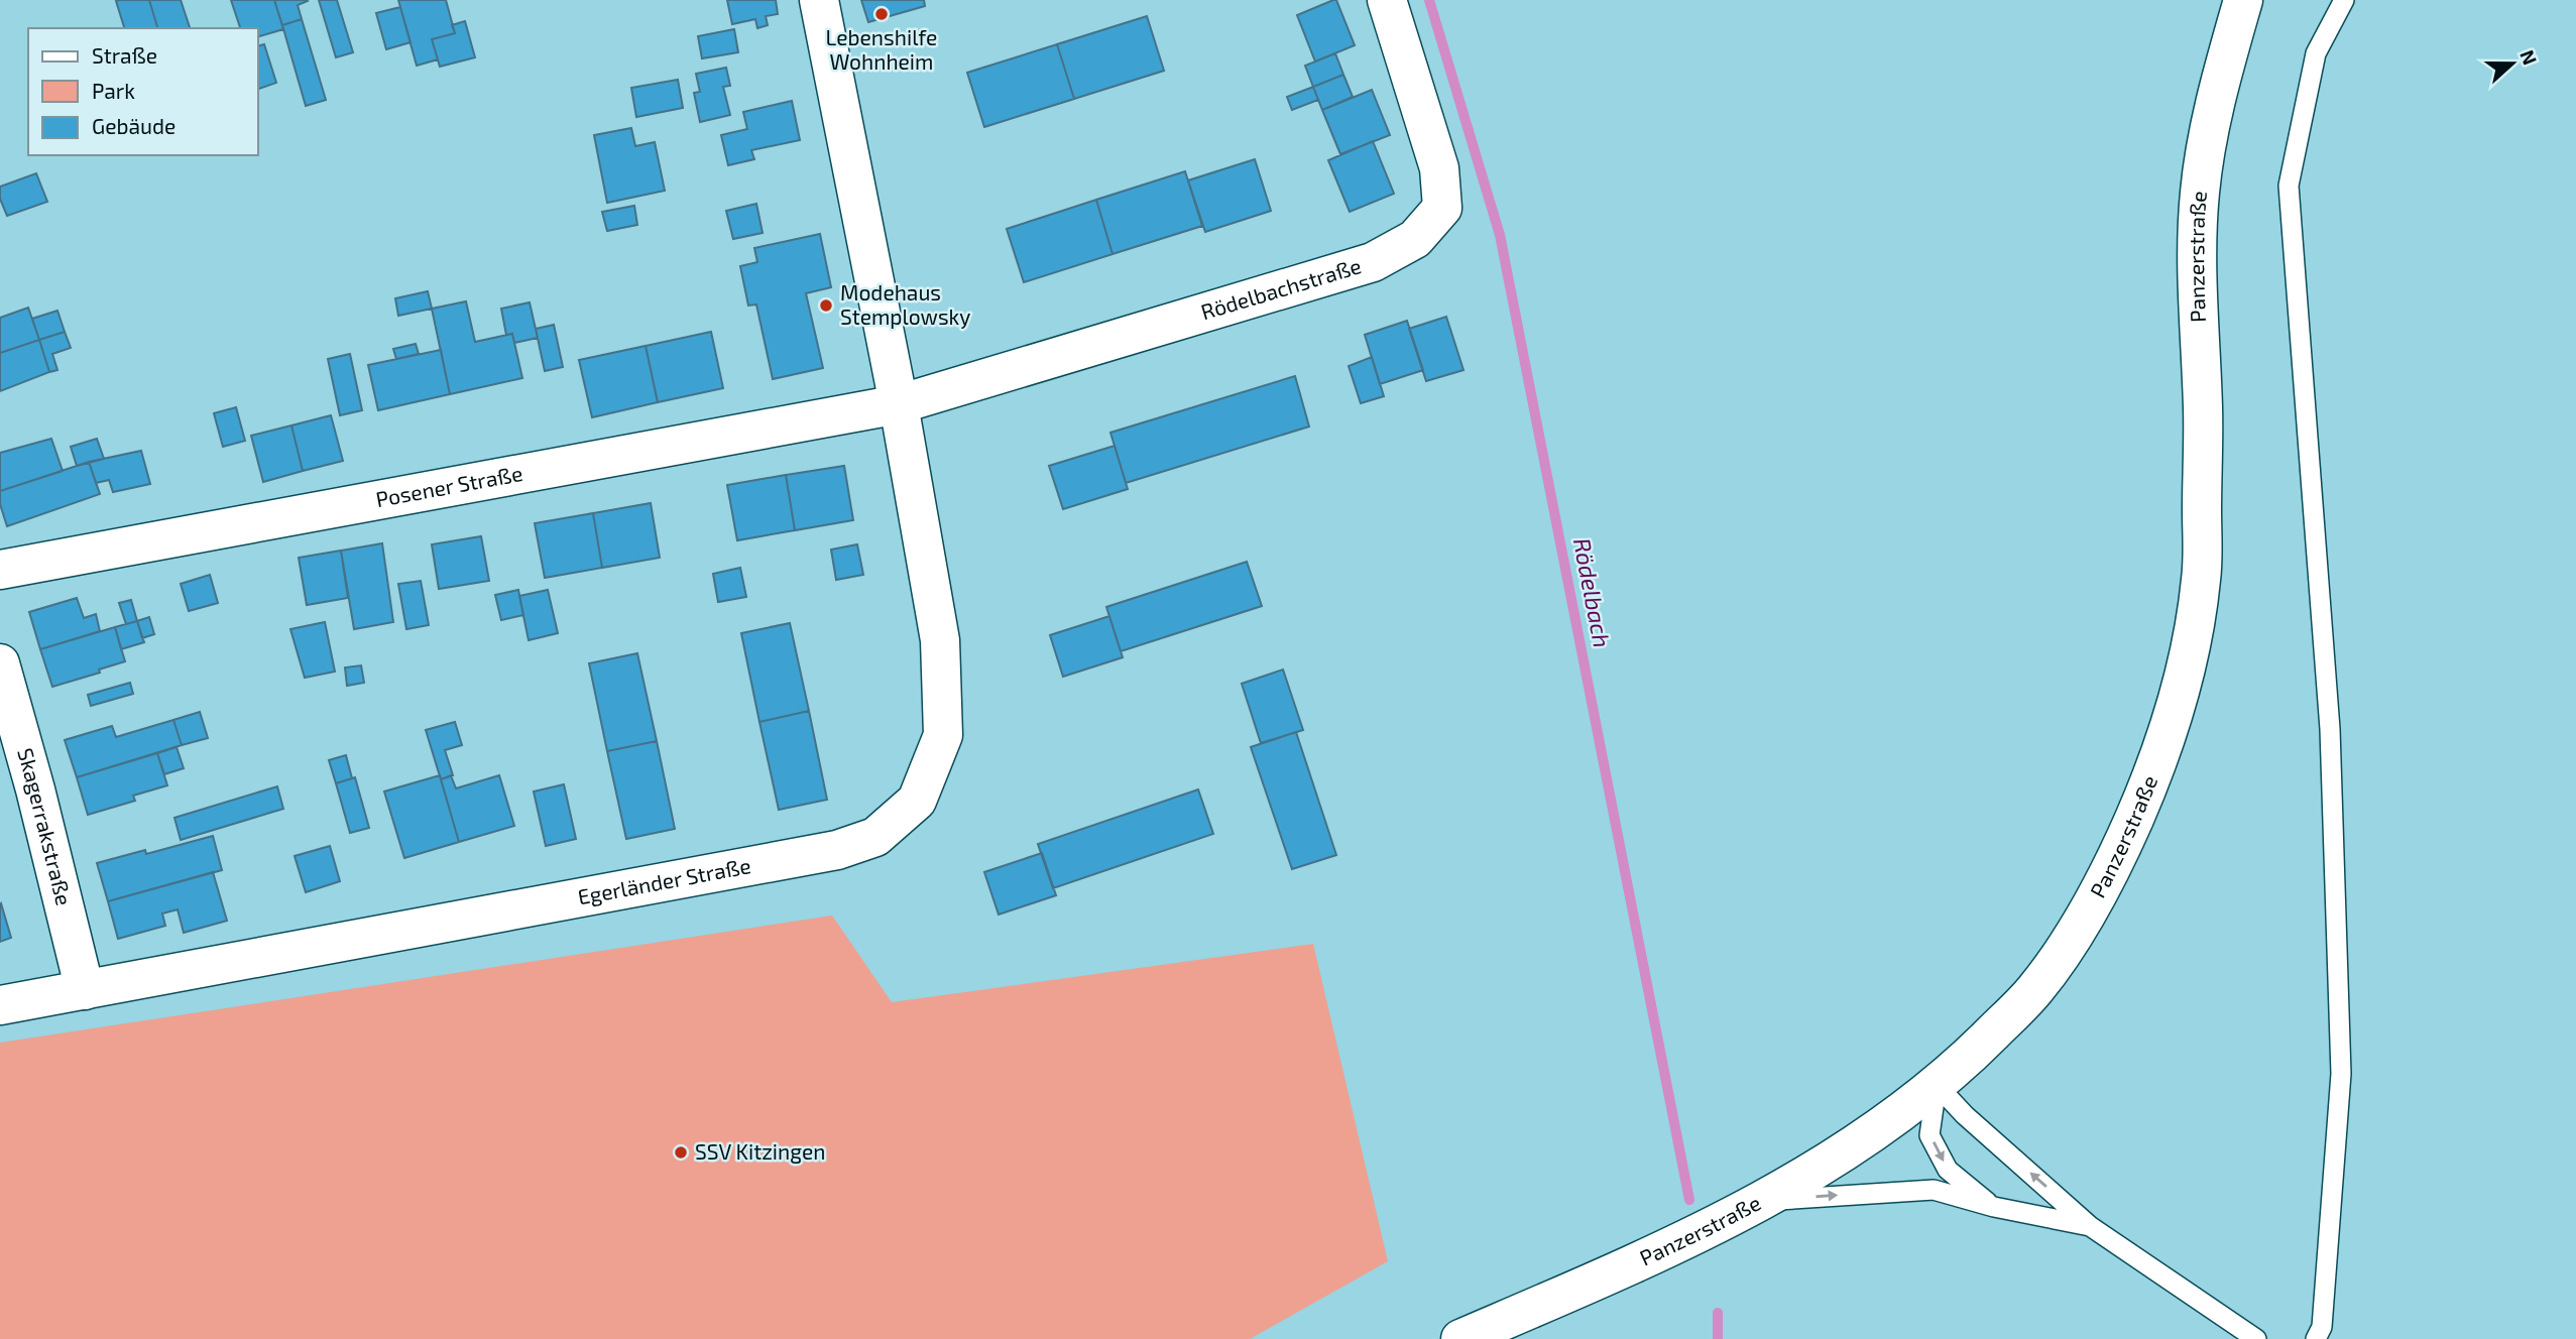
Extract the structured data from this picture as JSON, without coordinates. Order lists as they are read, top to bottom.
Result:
{
  "streets": {
    "street": [
      "Panzerstraße",
      "Rödelbachstraße",
      "Posener Straße",
      "Skagerrakstraße",
      "Egerländer Straße"
    ]
  },
  "crossings": [
    ["Rödelbachstraße", "Posener Straße"],
    ["Rödelbachstraße", "Egerländer Straße"],
    ["Posener Straße", "Egerländer Straße"],
    ["Skagerrakstraße", "Egerländer Straße"]
  ],
  "water": ["Rödelbach"],
  "places": ["Lebenshilfe Wohnheim", "Modehaus Stemplowsky", "SSV Kitzingen"],
  "legend": ["Straße", "Park", "Gebäude"],
  "north": "right"
}
